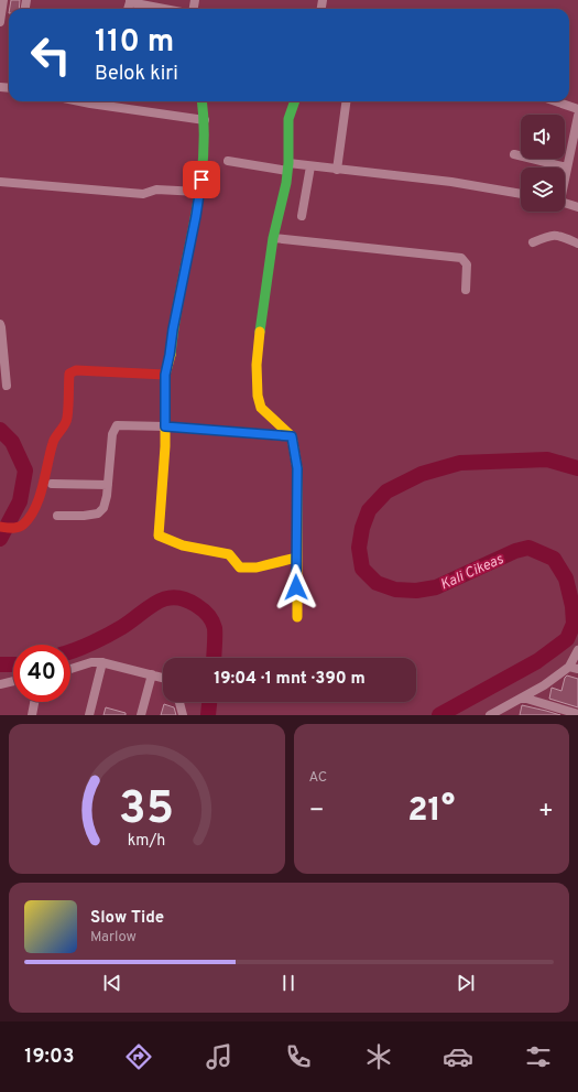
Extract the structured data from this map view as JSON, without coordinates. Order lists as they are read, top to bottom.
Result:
{
  "water": ["Kali Cikeas"],
  "page": {
    "turn": ["110 m", "Belok kiri"],
    "limit": "40",
    "trip": "19:04 · 1 mnt · 390 m",
    "tile": "AC",
    "heat": ["−", "21°", "+"],
    "song": ["Slow Tide", "Marlow"],
    "tabs": "19:03",
    "gauge": ["35", "km/h"]
  }
}
